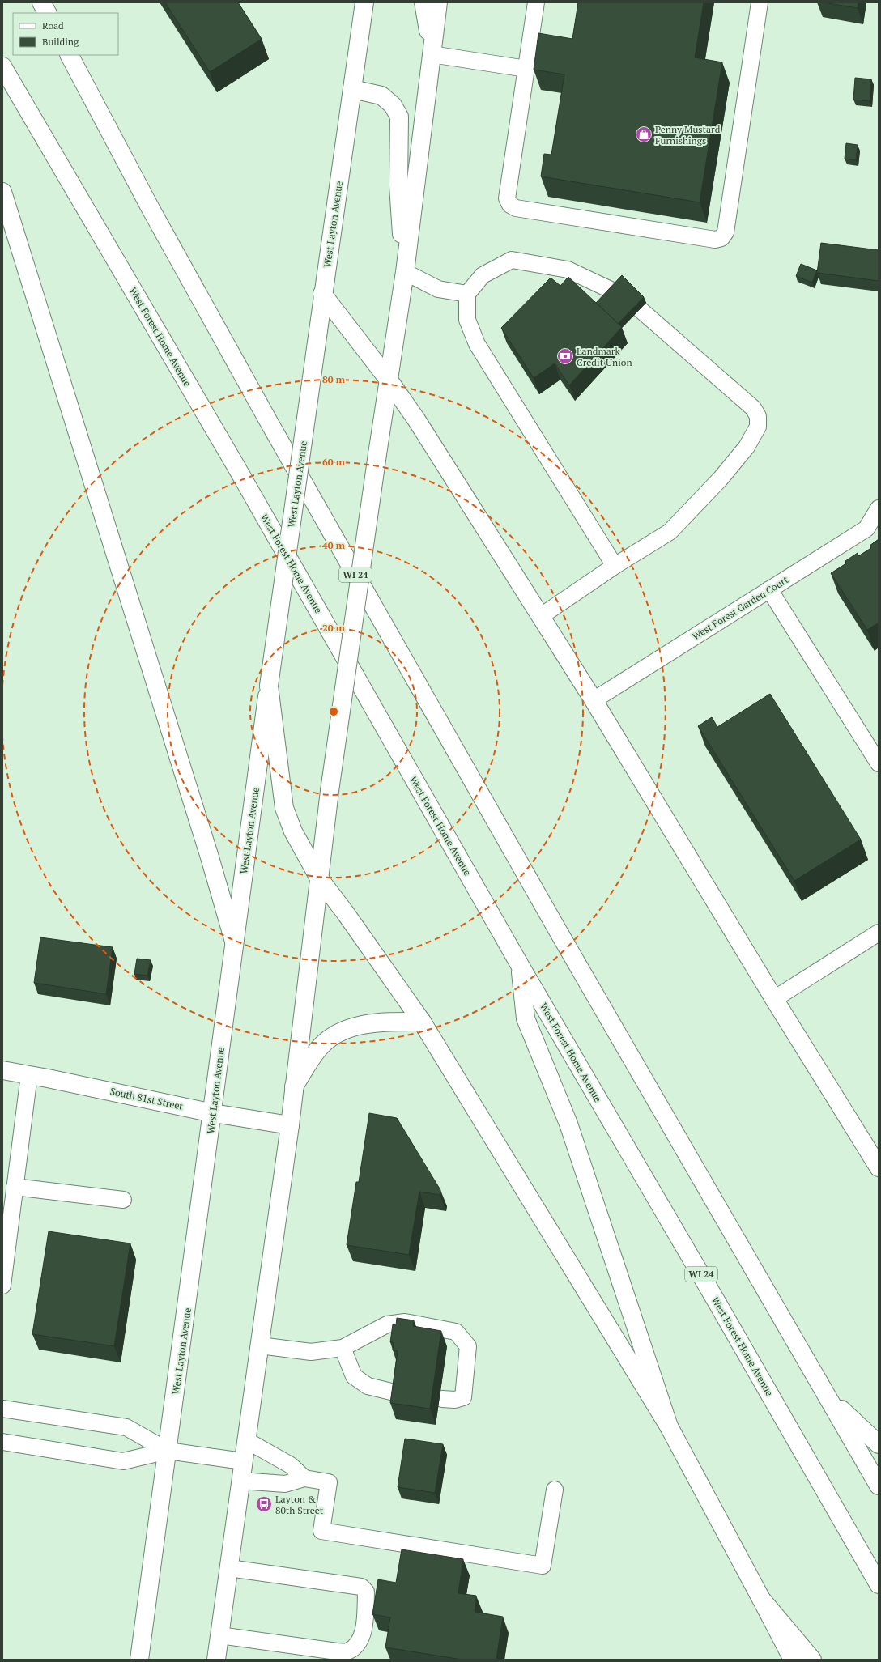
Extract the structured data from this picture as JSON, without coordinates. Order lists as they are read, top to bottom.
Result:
{
  "streets": {
    "main road": [
      "West Layton Avenue",
      "West Forest Home Avenue",
      "WI 24",
      "South 81st Street"
    ],
    "lane": ["West Forest Garden Court"]
  },
  "crossings": [
    ["West Layton Avenue", "South 81st Street"]
  ],
  "places": {
    "shop": ["Penny Mustard Furnishings"],
    "bank": ["Landmark Credit Union"],
    "bus stop": ["Layton & 80th Street"]
  },
  "legend": ["Road", "Building"],
  "rings": [
    "80 m",
    "60 m",
    "40 m",
    "20 m"
  ]
}
